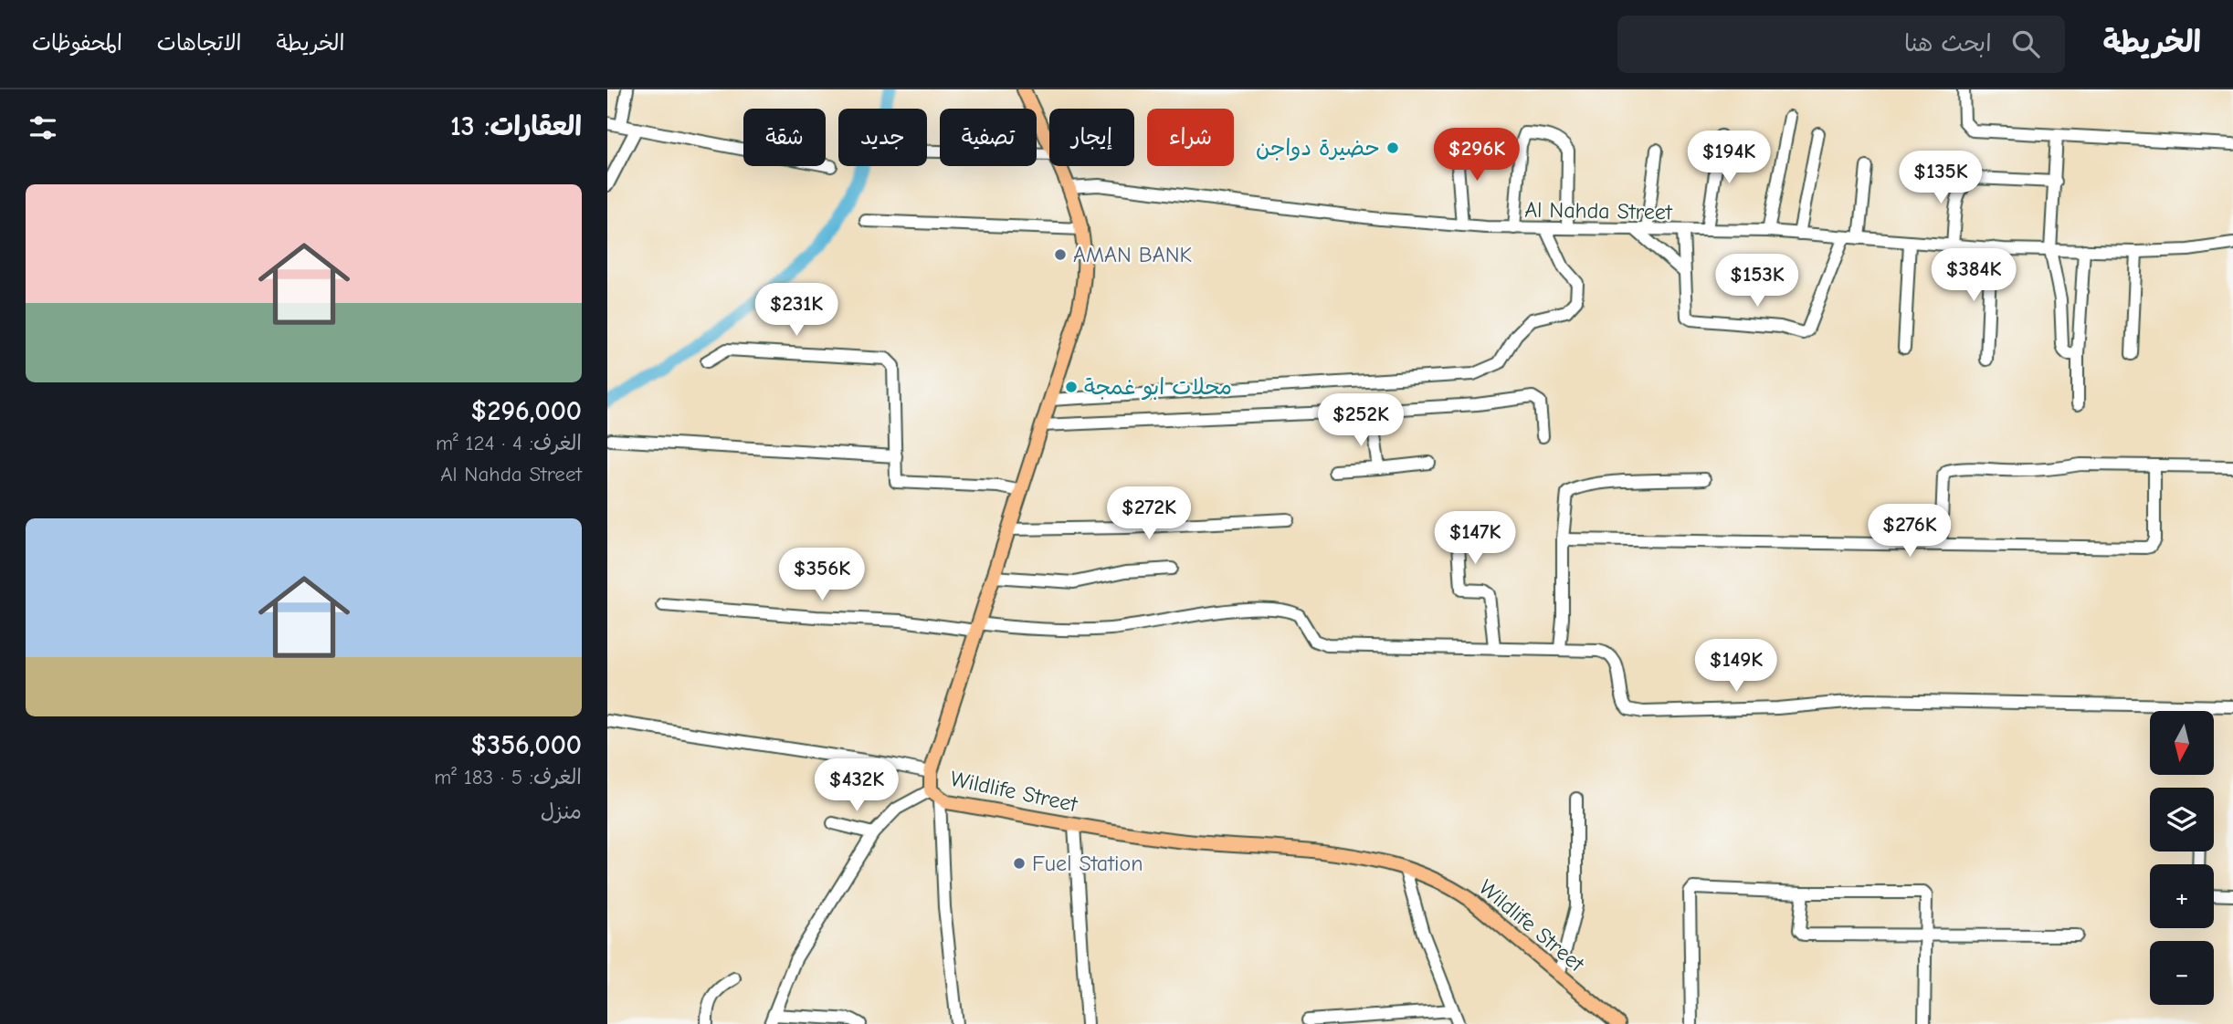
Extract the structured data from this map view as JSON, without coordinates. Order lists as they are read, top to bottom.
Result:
{
  "streets": {
    "main road": ["Wildlife Street"],
    "street": ["Al Nahda Street"]
  },
  "crossings": [
    ["Al Nahda Street", "Wildlife Street"]
  ],
  "places": [
    "حضيرة دواجن",
    "AMAN BANK",
    "محلات ابو غمجة",
    "Fuel Station"
  ],
  "north": "bottom",
  "page": {
    "header": "الخريطة",
    "search": "ابحث هنا",
    "nav": ["الخريطة", "الاتجاهات", "المحفوظات"],
    "heading": "العقارات: 13",
    "chip": [
      "شراء",
      "إيجار",
      "تصفية",
      "جديد",
      "شقة"
    ],
    "price": [
      "$296K",
      "$194K",
      "$135K",
      "$384K",
      "$153K",
      "$231K",
      "$252K",
      "$272K",
      "$276K",
      "$147K",
      "$356K",
      "$149K",
      "$432K"
    ],
    "list": [
      {
        "name": "$296,000",
        "note": "الغرف: 4 · 124 m² · Al Nahda Street"
      },
      {
        "name": "$356,000",
        "note": "الغرف: 5 · 183 m² · منزل"
      }
    ],
    "map_buttons": ["+", "−"]
  }
}
